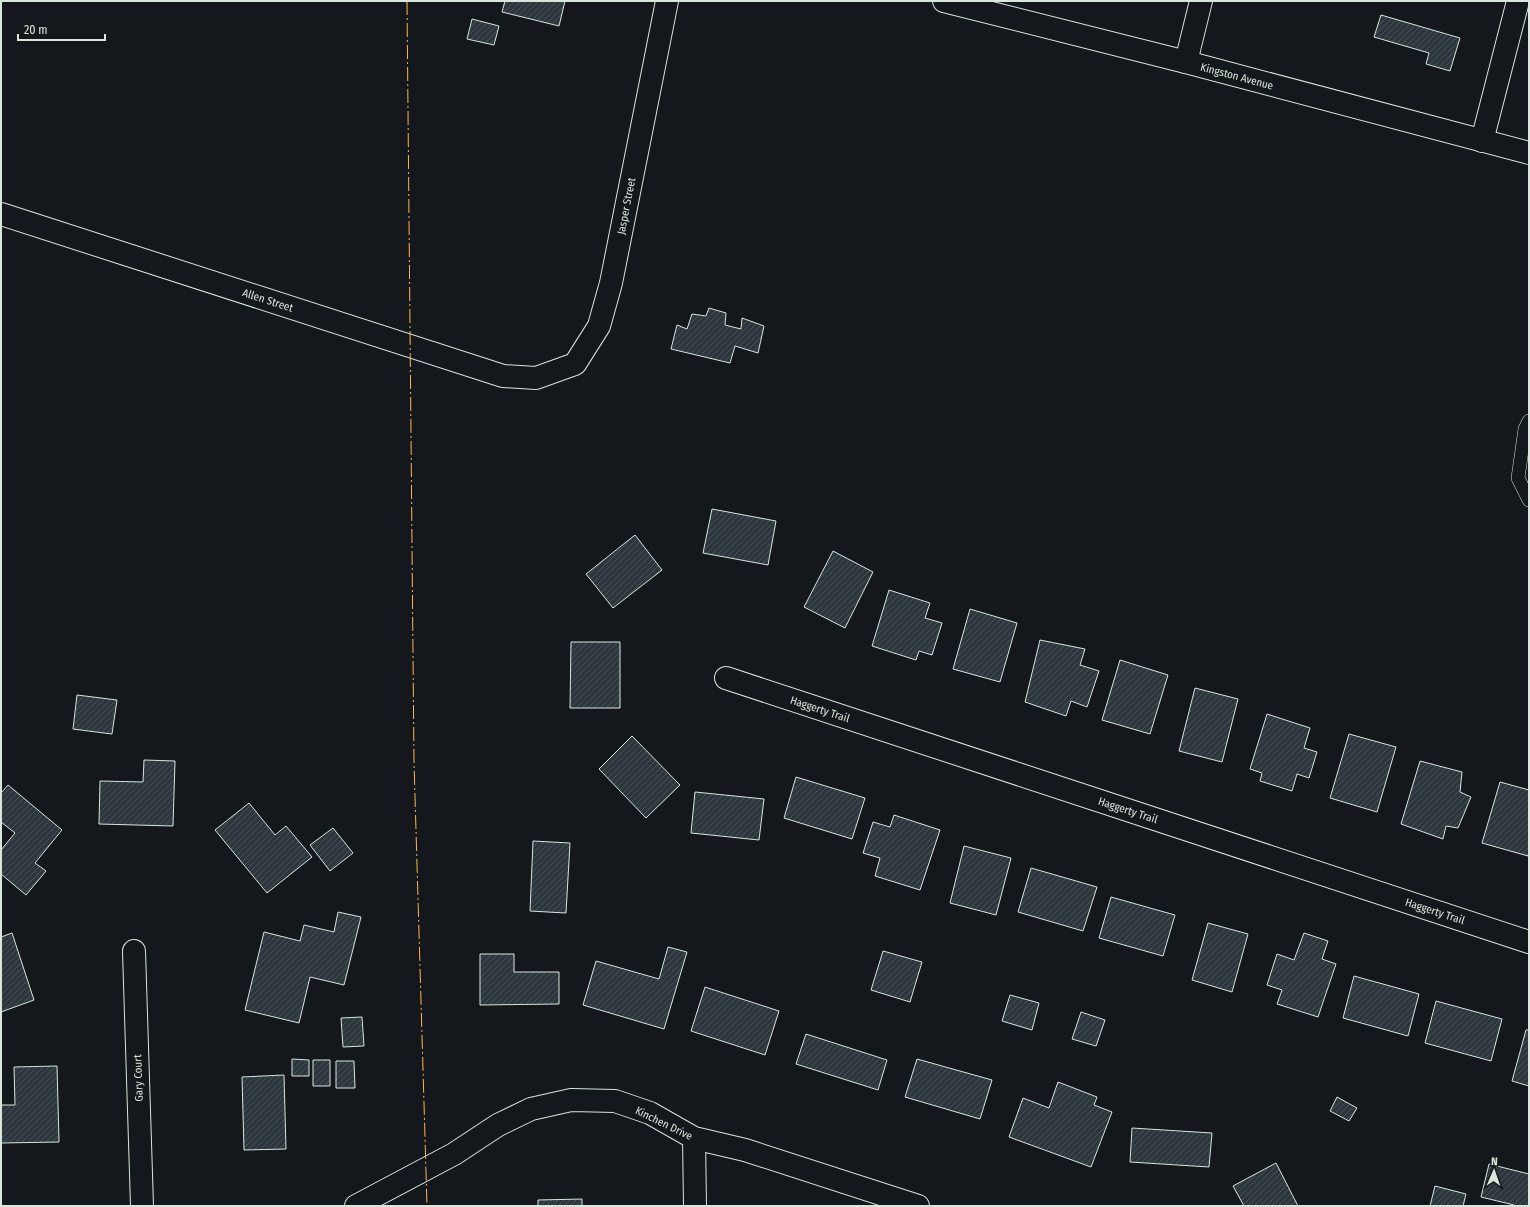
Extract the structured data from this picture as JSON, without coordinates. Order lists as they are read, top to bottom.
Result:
{
  "streets": {
    "street": [
      "Kingston Avenue",
      "Jasper Street",
      "Allen Street",
      "Haggerty Trail",
      "Gary Court",
      "Kinchen Drive"
    ]
  },
  "crossings": [
    ["Jasper Street", "Allen Street"]
  ],
  "scale_bar": "20 m",
  "north": "top"
}
